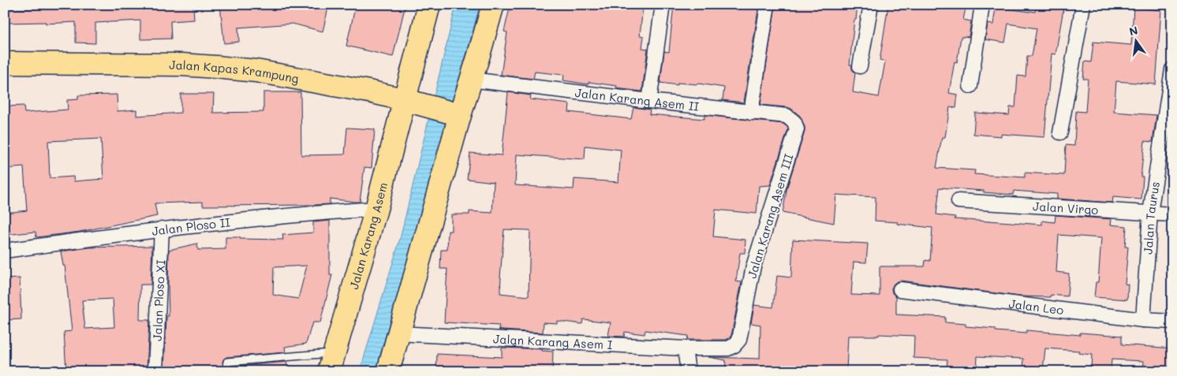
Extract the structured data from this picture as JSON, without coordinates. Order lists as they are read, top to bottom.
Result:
{
  "streets": {
    "main road": ["Jalan Kapas Krampung", "Jalan Karang Asem"],
    "street": [
      "Jalan Karang Asem II",
      "Jalan Virgo",
      "Jalan Karang Asem III",
      "Jalan Taurus",
      "Jalan Ploso II",
      "Jalan Ploso XI",
      "Jalan Leo",
      "Jalan Karang Asem I"
    ]
  },
  "crossings": [
    ["Jalan Kapas Krampung", "Jalan Karang Asem"],
    ["Jalan Karang Asem II", "Jalan Karang Asem III"],
    ["Jalan Virgo", "Jalan Taurus"],
    ["Jalan Karang Asem III", "Jalan Karang Asem I"],
    ["Jalan Taurus", "Jalan Leo"],
    ["Jalan Ploso II", "Jalan Karang Asem"],
    ["Jalan Ploso II", "Jalan Ploso XI"]
  ],
  "north": "top"
}
